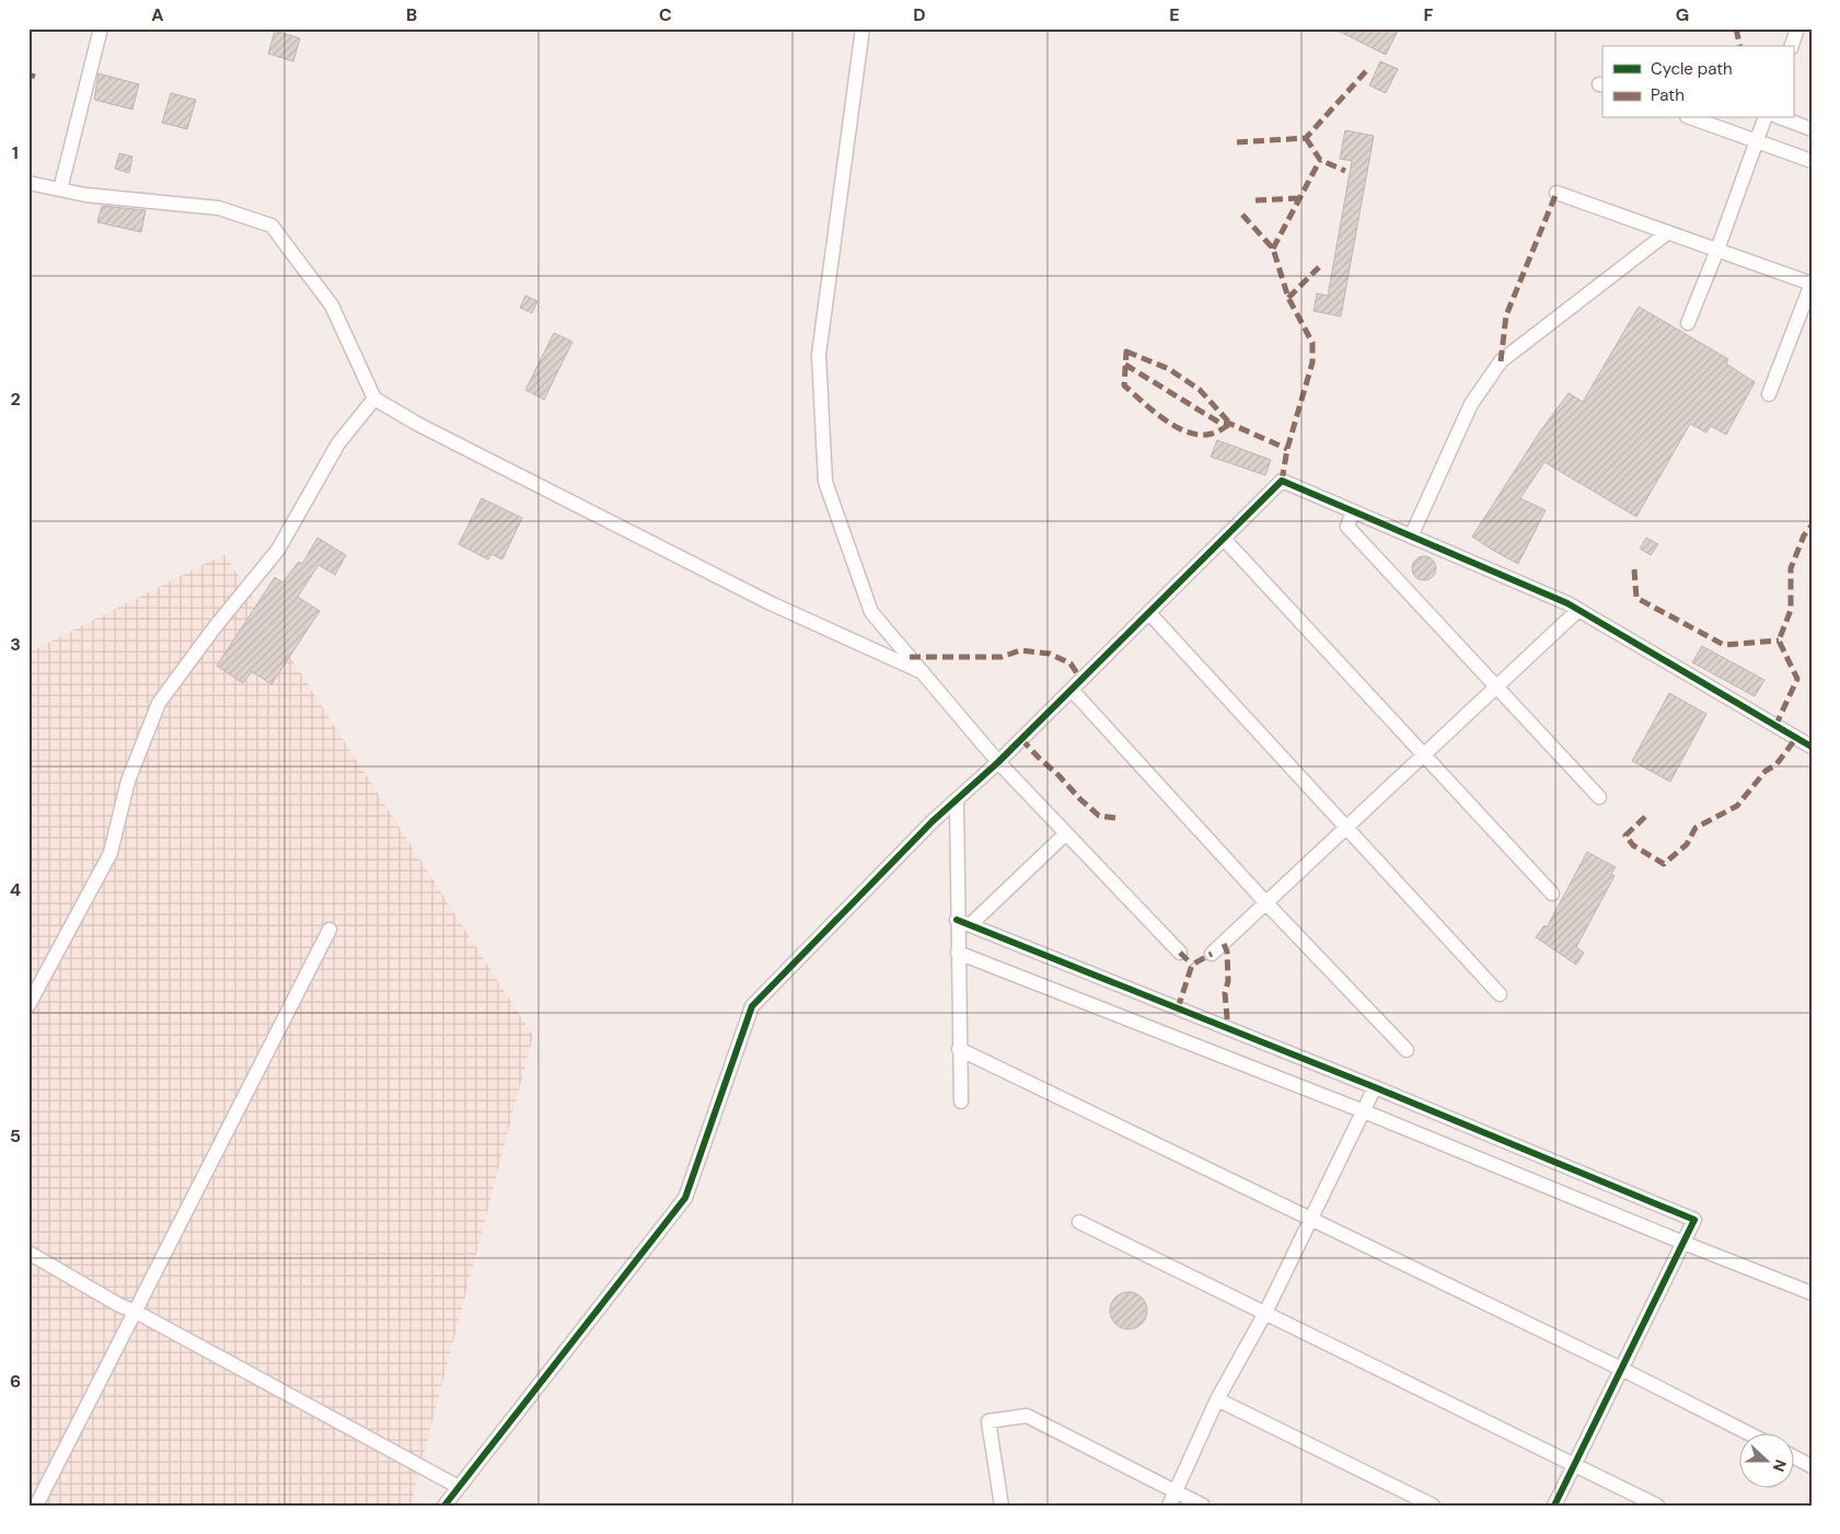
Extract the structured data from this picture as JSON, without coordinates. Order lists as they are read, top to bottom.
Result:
{
  "legend": ["Cycle path", "Path"],
  "north": "right",
  "grid": {
    "columns": [
      "A",
      "B",
      "C",
      "D",
      "E",
      "F",
      "G"
    ],
    "rows": [
      "1",
      "2",
      "3",
      "4",
      "5",
      "6"
    ]
  }
}
